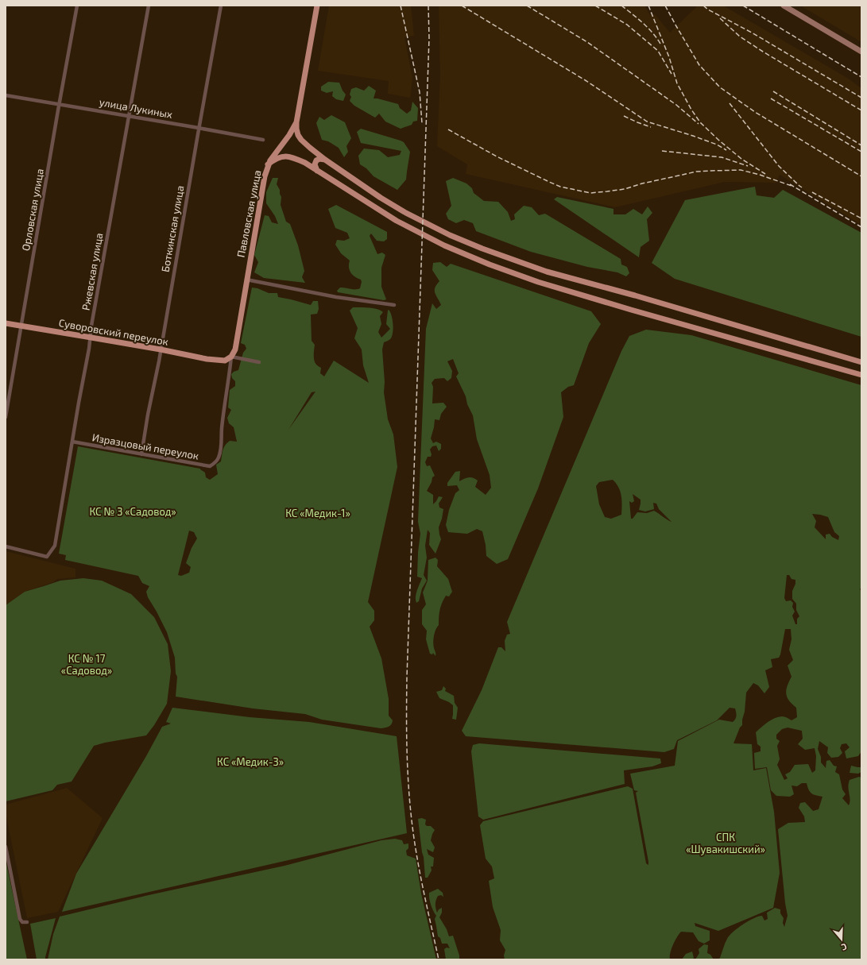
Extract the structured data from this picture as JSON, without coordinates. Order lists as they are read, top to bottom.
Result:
{
  "streets": {
    "main road": ["Павловская улица", "Суворовский переулок"],
    "street": [
      "улица Лукиных",
      "Орловская улица",
      "Боткинская улица",
      "Ржевская улица",
      "Изразцовый переулок"
    ]
  },
  "crossings": [
    ["улица Лукиных", "Орловская улица"],
    ["улица Лукиных", "Боткинская улица"],
    ["улица Лукиных", "Ржевская улица"],
    ["Орловская улица", "Суворовский переулок"],
    ["Павловская улица", "Суворовский переулок"],
    ["Павловская улица", "Изразцовый переулок"],
    ["Боткинская улица", "Суворовский переулок"],
    ["Боткинская улица", "Изразцовый переулок"],
    ["Ржевская улица", "Суворовский переулок"],
    ["Ржевская улица", "Изразцовый переулок"]
  ],
  "parks": [
    "КС № 3 «Садовод»",
    "КС «Медик-1»",
    "КС № 17 «Садовод»",
    "КС «Медик-3»",
    "СПК «Шувакишский»"
  ],
  "north": "bottom"
}
